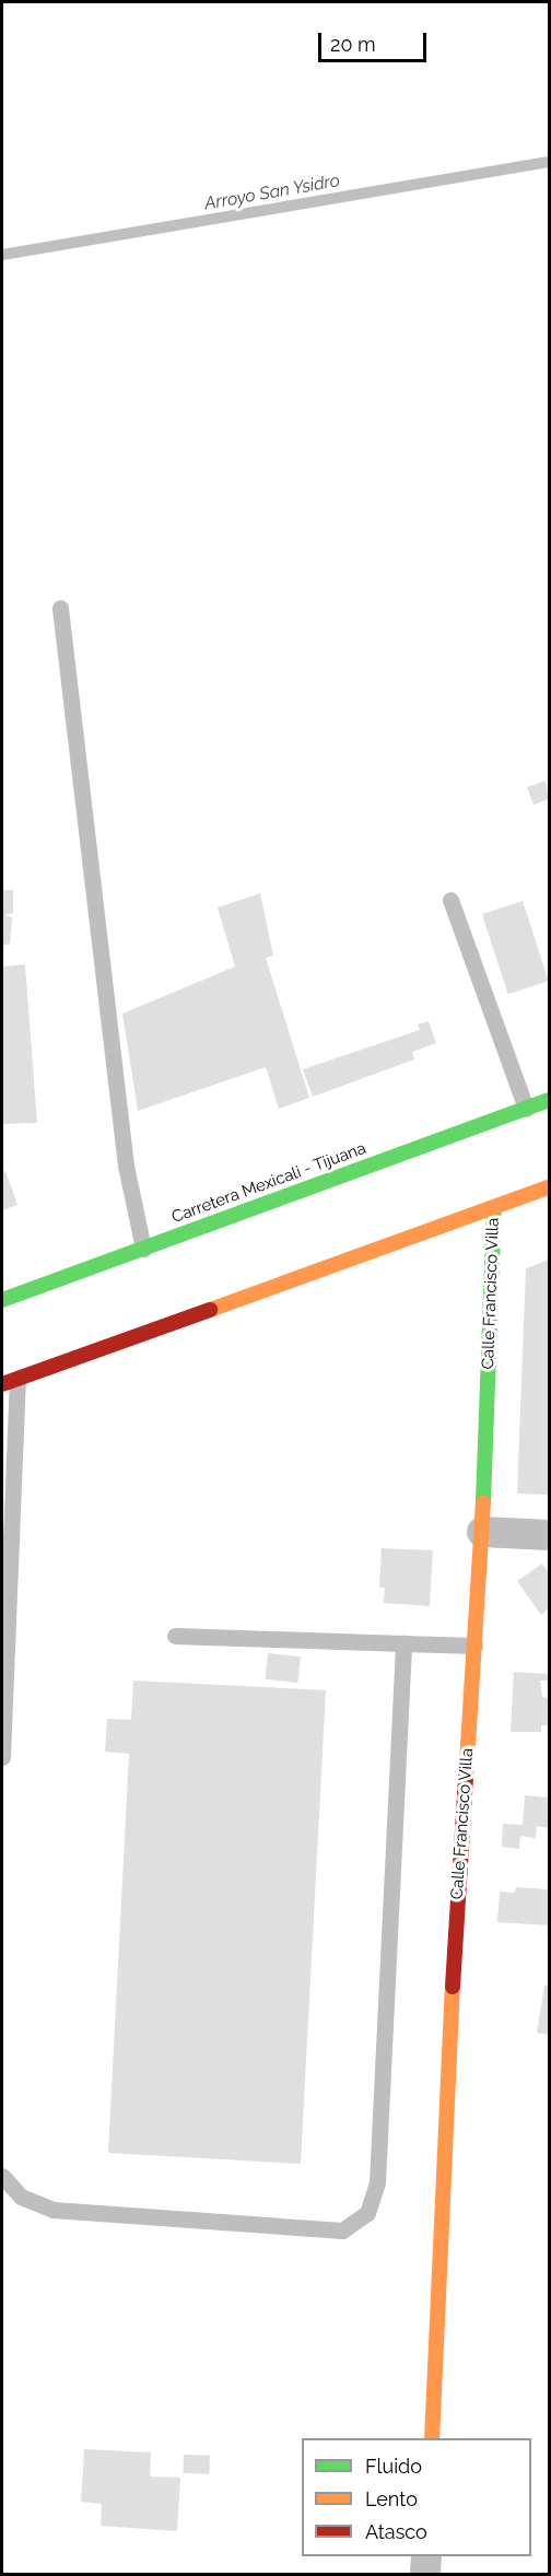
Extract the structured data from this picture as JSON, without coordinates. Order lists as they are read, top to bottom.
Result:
{
  "streets": {
    "street": ["Carretera Mexicali - Tijuana", "Calle Francisco Villa"]
  },
  "water": ["Arroyo San Ysidro"],
  "legend": ["Fluido", "Lento", "Atasco"],
  "scale_bar": "20 m"
}
